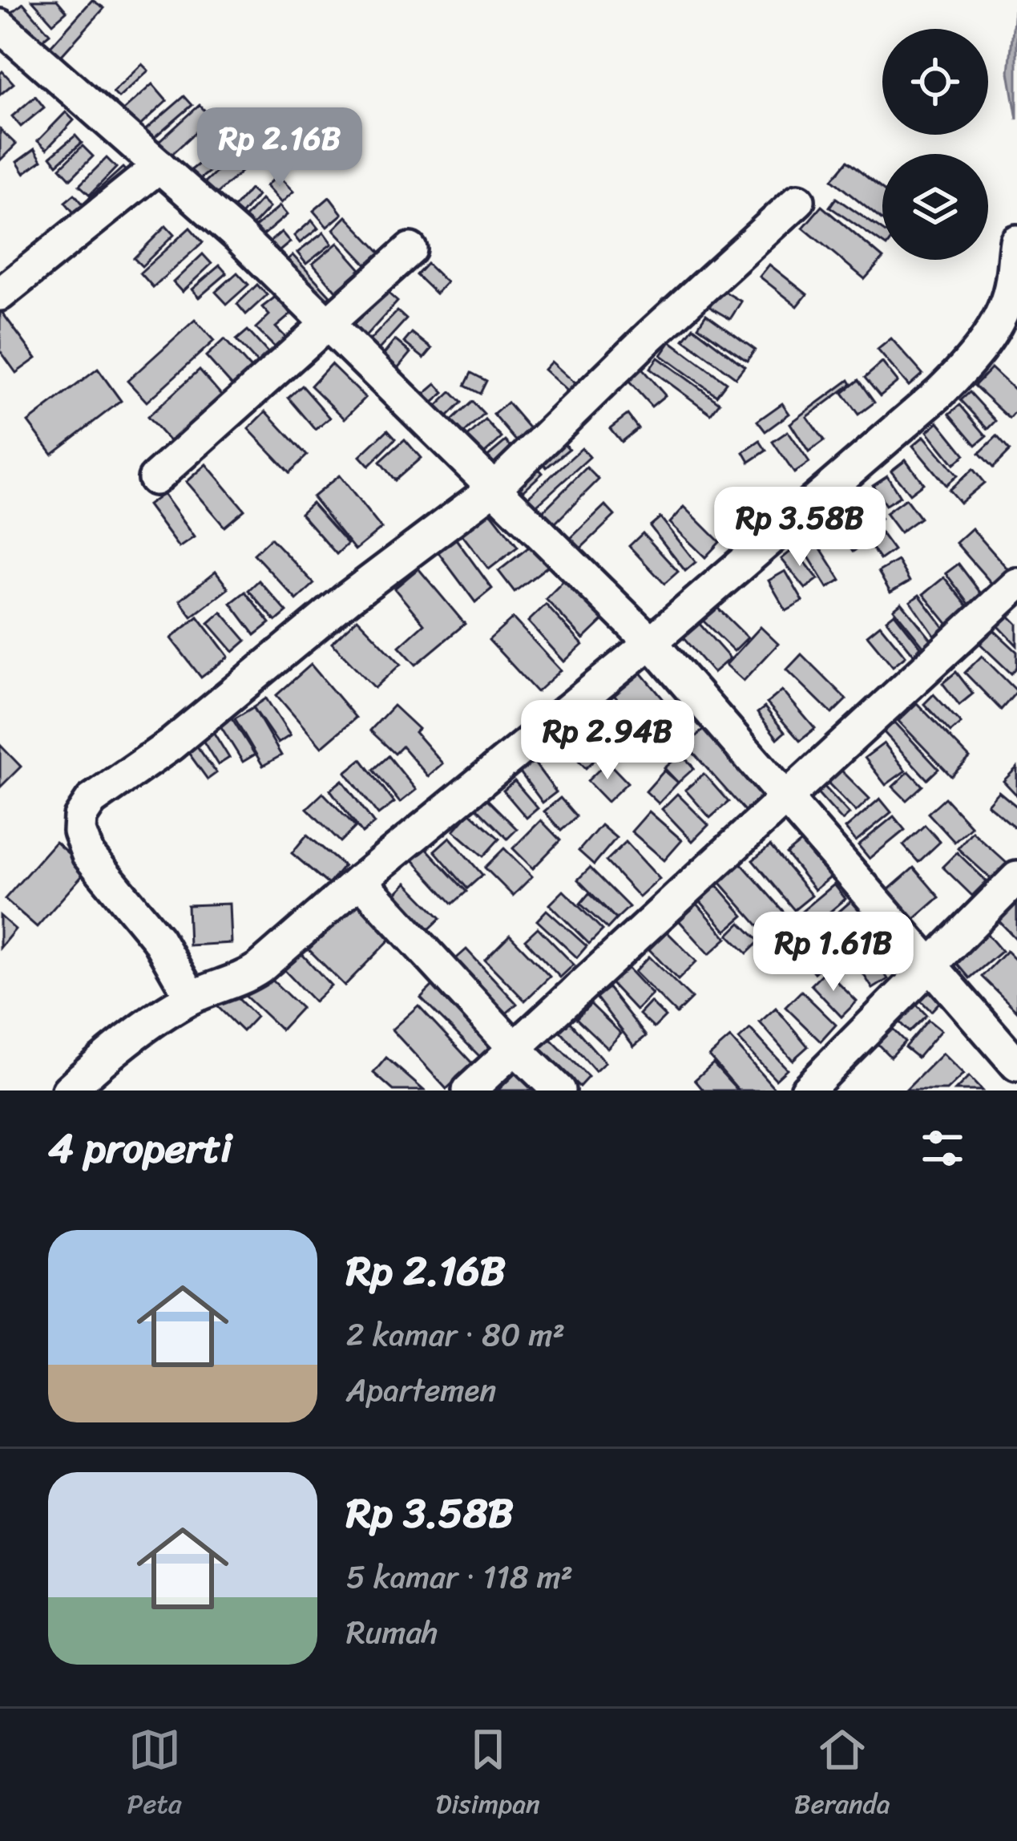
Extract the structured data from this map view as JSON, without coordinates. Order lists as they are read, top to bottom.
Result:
{
  "page": {
    "price": [
      "Rp 2.16B",
      "Rp 3.58B",
      "Rp 2.94B",
      "Rp 1.61B"
    ],
    "heading": "4 properti",
    "list": [
      {
        "name": "Rp 2.16B",
        "note": "2 kamar · 80 m² · Apartemen"
      },
      {
        "name": "Rp 3.58B",
        "note": "5 kamar · 118 m² · Rumah"
      }
    ],
    "tabs": ["Peta", "Disimpan", "Beranda"]
  }
}
